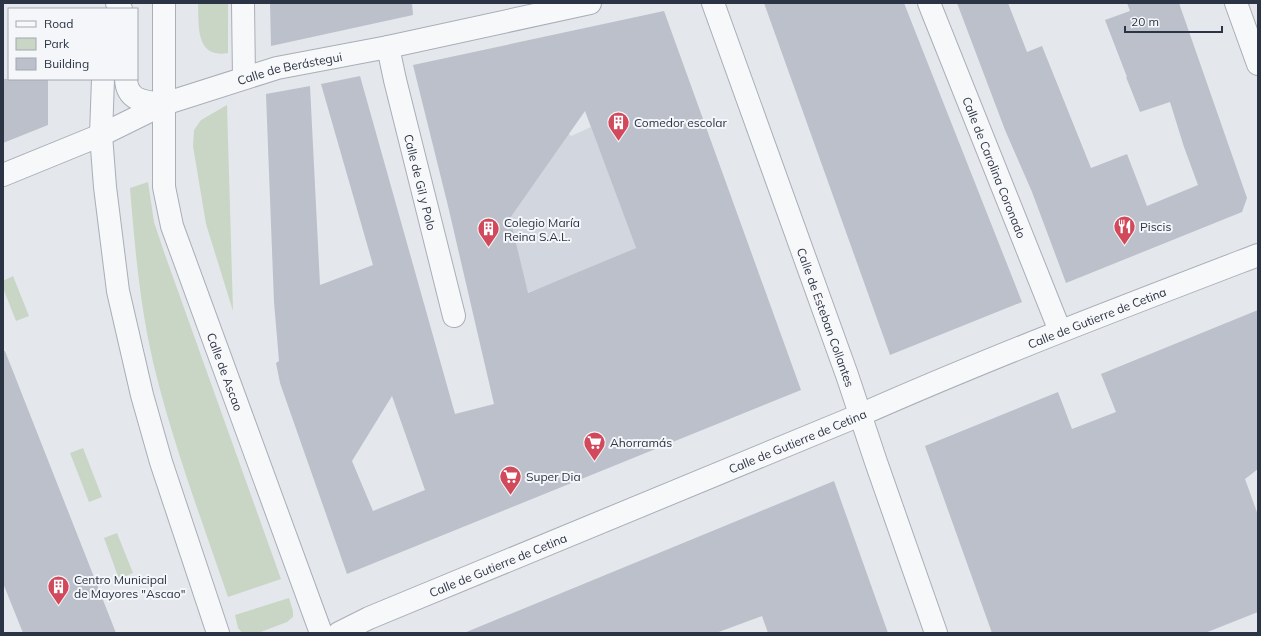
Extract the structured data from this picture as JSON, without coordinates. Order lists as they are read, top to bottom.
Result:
{
  "streets": {
    "street": [
      "Calle de Berástegui",
      "Calle de Carolina Coronado",
      "Calle de Gil y Polo",
      "Calle de Gutierre de Cetina",
      "Calle de Esteban Collantes",
      "Calle de Ascao"
    ]
  },
  "crossings": [
    ["Calle de Berástegui", "Calle de Gil y Polo"],
    ["Calle de Berástegui", "Calle de Ascao"],
    ["Calle de Carolina Coronado", "Calle de Gutierre de Cetina"],
    ["Calle de Gutierre de Cetina", "Calle de Esteban Collantes"]
  ],
  "places": {
    "building": ["Comedor escolar", "Colegio María Reina S.A.L.", "Centro Municipal de Mayores \"Ascao\""],
    "restaurant": ["Piscis"],
    "supermarket": ["Ahorramás", "Super Dia"]
  },
  "legend": ["Road", "Park", "Building"],
  "scale_bar": "20 m"
}
